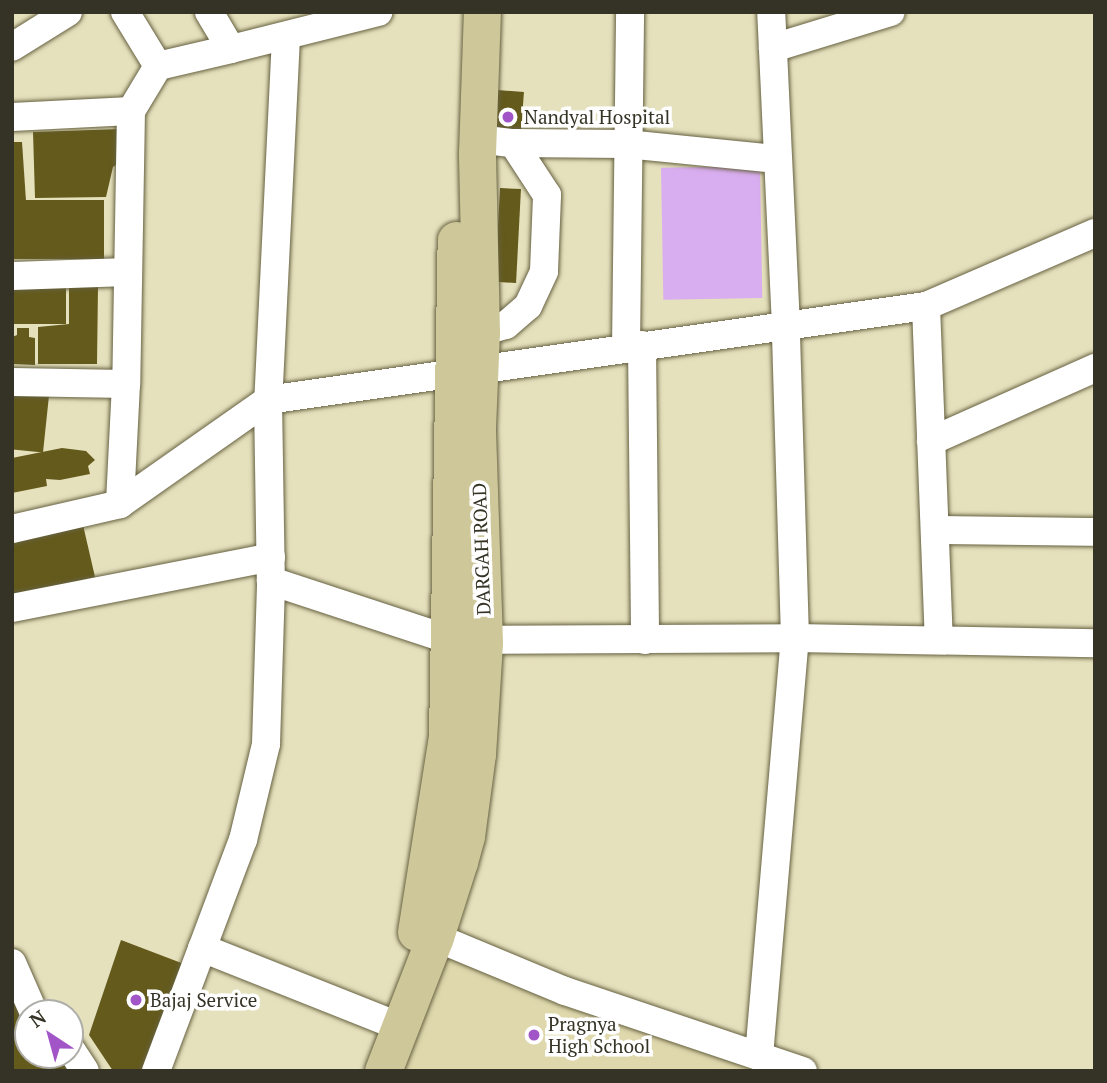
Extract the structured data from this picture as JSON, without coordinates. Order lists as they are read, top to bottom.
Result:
{
  "streets": {
    "main road": ["DARGAH ROAD"]
  },
  "places": ["Nandyal Hospital", "Bajaj Service", "Pragnya High School"],
  "north": "top left"
}
